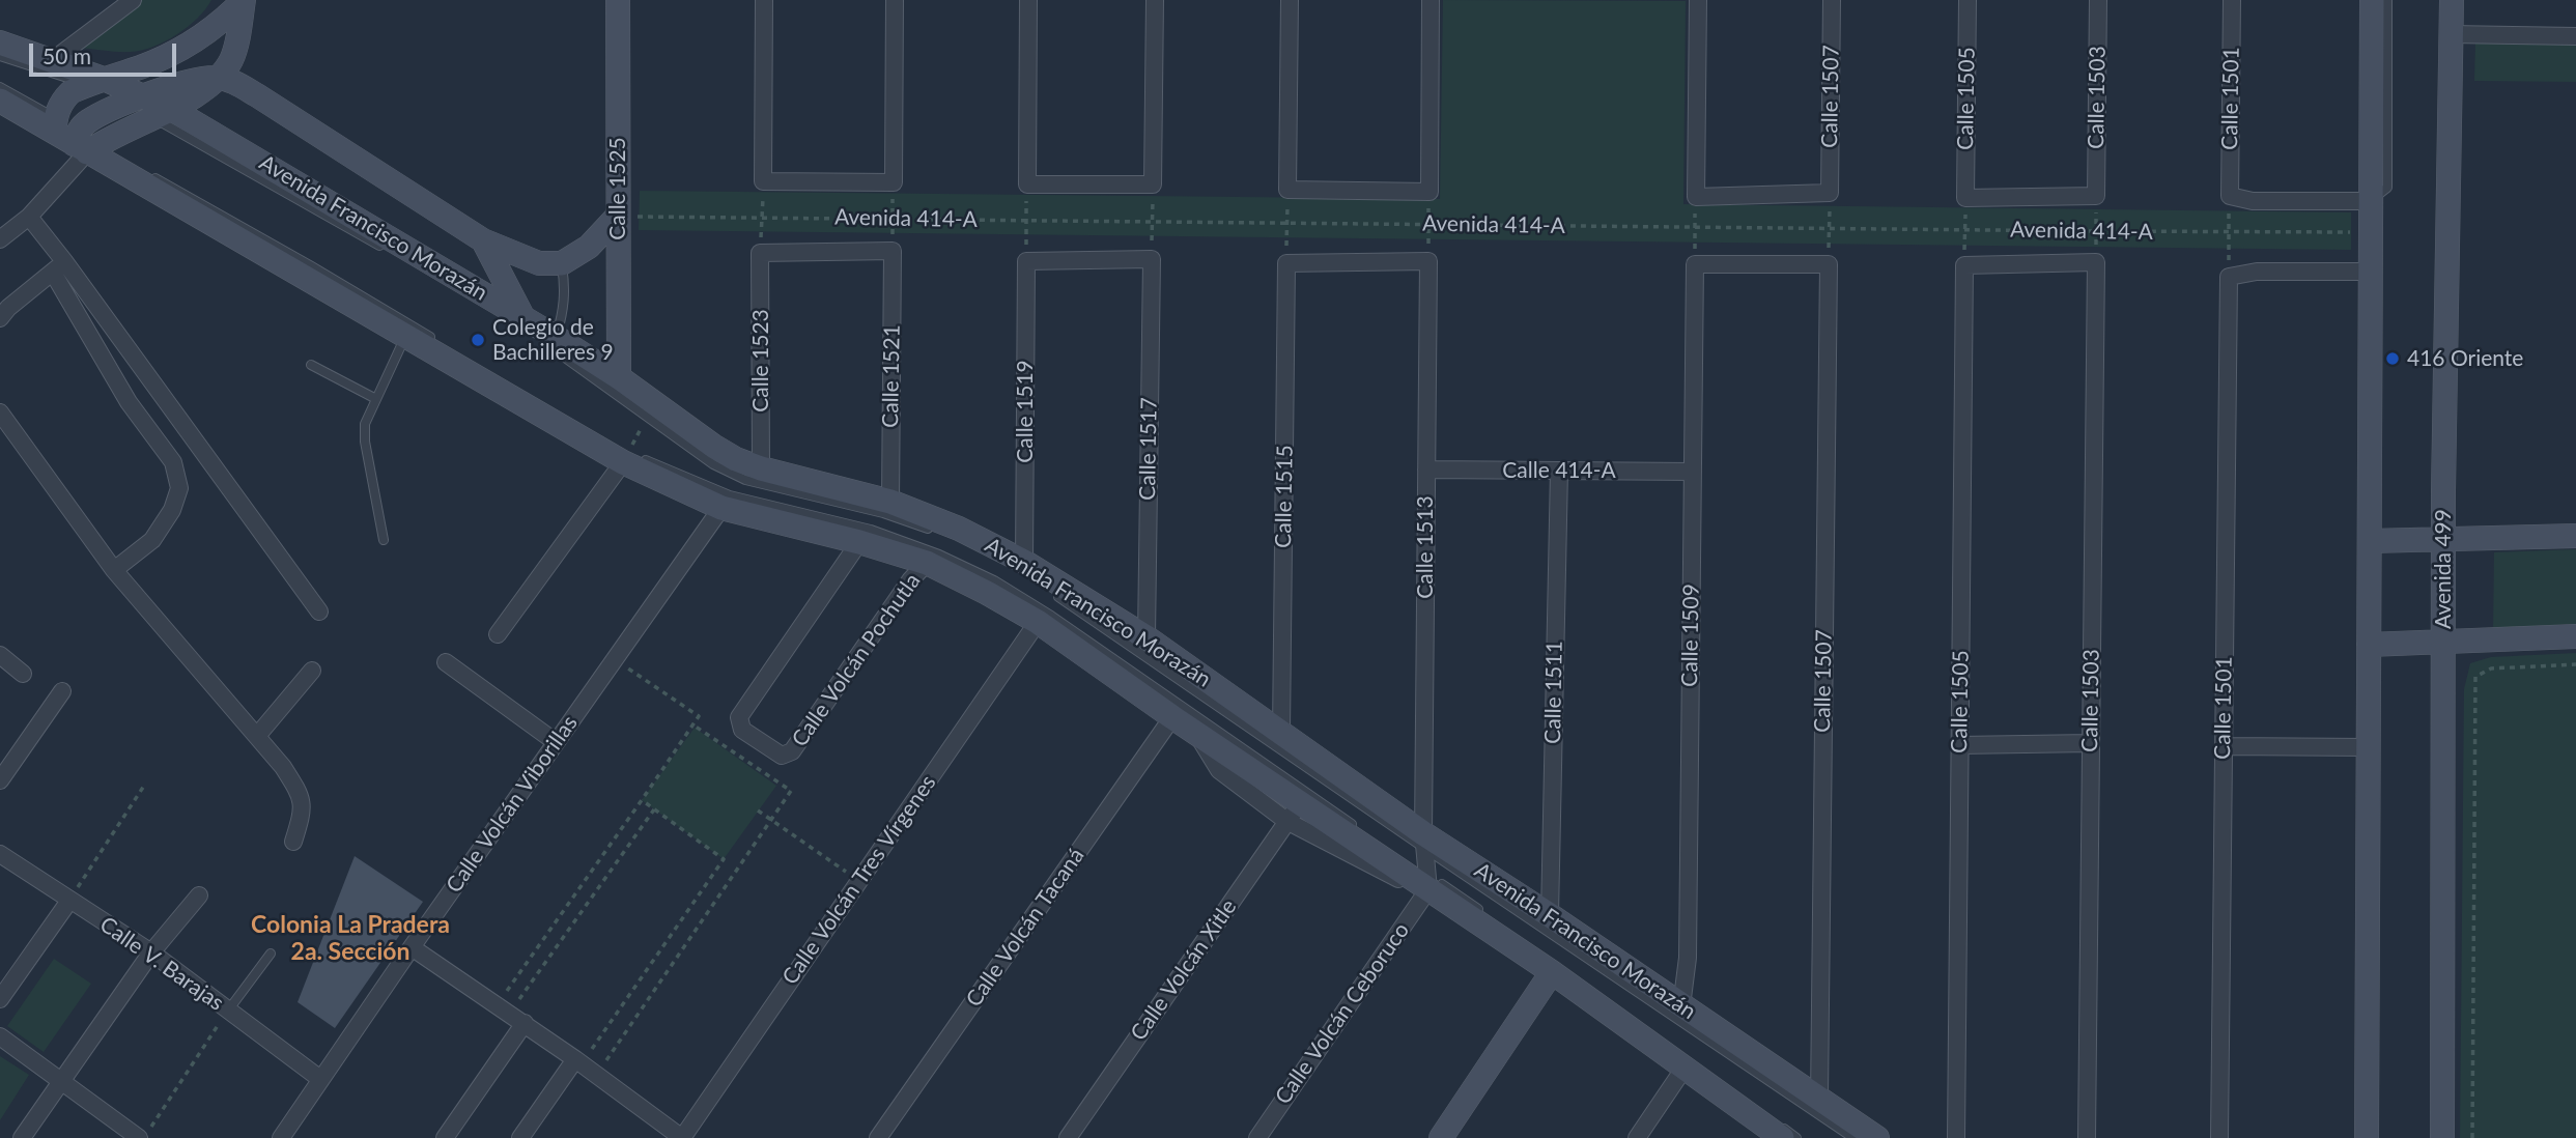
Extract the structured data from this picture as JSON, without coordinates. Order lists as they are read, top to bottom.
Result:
{
  "streets": {
    "street": [
      "Calle 1507",
      "Calle 1503",
      "Calle 1505",
      "Calle 1501",
      "Calle 1525",
      "Avenida 414-A",
      "Avenida Francisco Morazán",
      "Calle 1523",
      "Calle 1521",
      "Calle 1519",
      "Calle 1517",
      "Calle 414-A",
      "Calle 1515",
      "Calle 1513",
      "Avenida 499",
      "Calle 1509",
      "Calle Volcán Pochutla",
      "Calle 1511",
      "Calle Volcán Viborillas",
      "Calle Volcán Tres Vírgenes",
      "Calle Volcán Tacaná",
      "Calle V. Barajas",
      "Calle Volcán Xitle",
      "Calle Volcán Ceboruco"
    ]
  },
  "crossings": [
    ["Calle 1507", "Avenida Francisco Morazán"],
    ["Calle 1503", "Avenida 414-A"],
    ["Calle 1505", "Avenida 414-A"],
    ["Calle 1525", "Avenida 414-A"],
    ["Calle 1525", "Avenida Francisco Morazán"],
    ["Avenida 414-A", "Calle 1523"],
    ["Avenida 414-A", "Calle 1521"],
    ["Avenida 414-A", "Calle 1515"],
    ["Avenida 414-A", "Calle 1513"],
    ["Avenida Francisco Morazán", "Calle 1523"],
    ["Avenida Francisco Morazán", "Calle 1521"],
    ["Avenida Francisco Morazán", "Calle 1519"],
    ["Avenida Francisco Morazán", "Calle 1517"],
    ["Avenida Francisco Morazán", "Calle 1515"],
    ["Avenida Francisco Morazán", "Calle 1513"],
    ["Avenida Francisco Morazán", "Calle 1509"],
    ["Avenida Francisco Morazán", "Calle Volcán Pochutla"],
    ["Avenida Francisco Morazán", "Calle 1511"],
    ["Avenida Francisco Morazán", "Calle Volcán Viborillas"],
    ["Avenida Francisco Morazán", "Calle Volcán Tres Vírgenes"],
    ["Avenida Francisco Morazán", "Calle Volcán Tacaná"],
    ["Avenida Francisco Morazán", "Calle Volcán Xitle"],
    ["Avenida Francisco Morazán", "Calle Volcán Ceboruco"],
    ["Calle 414-A", "Calle 1513"],
    ["Calle 414-A", "Calle 1509"],
    ["Calle 414-A", "Calle 1511"],
    ["Calle 1513", "Calle Volcán Ceboruco"],
    ["Calle Volcán Viborillas", "Calle V. Barajas"]
  ],
  "districts": ["Colonia La Pradera 2a. Sección"],
  "places": ["Colegio de Bachilleres 9", "416 Oriente"],
  "scale_bar": "50 m"
}
